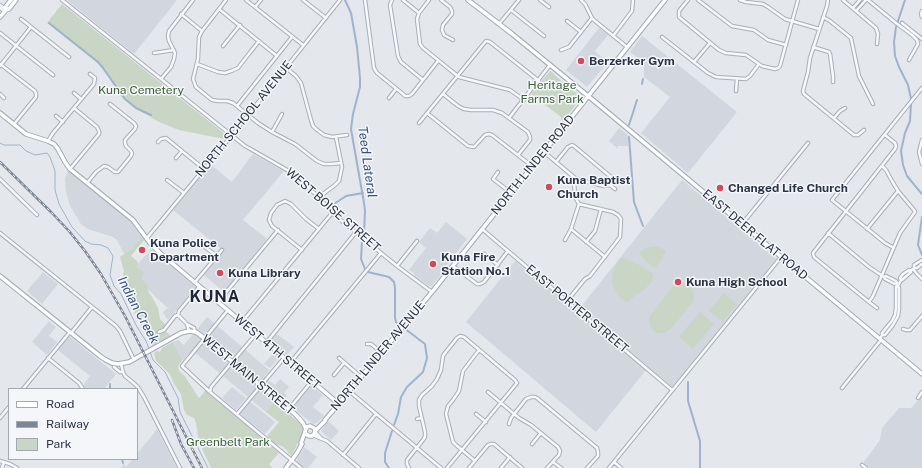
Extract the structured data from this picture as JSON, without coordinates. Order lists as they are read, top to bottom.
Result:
{
  "streets": {
    "main road": [
      "NORTH LINDER ROAD",
      "EAST DEER FLAT ROAD",
      "WEST 4TH STREET",
      "NORTH LINDER AVENUE",
      "WEST MAIN STREET"
    ],
    "street": ["NORTH SCHOOL AVENUE", "WEST BOISE STREET", "EAST PORTER STREET"]
  },
  "crossings": [
    ["NORTH SCHOOL AVENUE", "WEST BOISE STREET"],
    ["NORTH SCHOOL AVENUE", "WEST 4TH STREET"],
    ["NORTH LINDER ROAD", "WEST BOISE STREET"],
    ["NORTH LINDER ROAD", "EAST DEER FLAT ROAD"],
    ["NORTH LINDER ROAD", "EAST PORTER STREET"],
    ["NORTH LINDER ROAD", "NORTH LINDER AVENUE"],
    ["WEST BOISE STREET", "NORTH LINDER AVENUE"],
    ["WEST 4TH STREET", "NORTH LINDER AVENUE"],
    ["NORTH LINDER AVENUE", "WEST MAIN STREET"]
  ],
  "districts": ["KUNA"],
  "water": ["Teed Lateral", "Indian Creek"],
  "parks": ["Heritage Farms Park", "Kuna Cemetery", "Greenbelt Park"],
  "places": [
    "Berzerker Gym",
    "Kuna Baptist Church",
    "Changed Life Church",
    "Kuna Police Department",
    "Kuna Fire Station No.1",
    "Kuna Library",
    "Kuna High School"
  ],
  "legend": ["Road", "Railway", "Park"]
}
